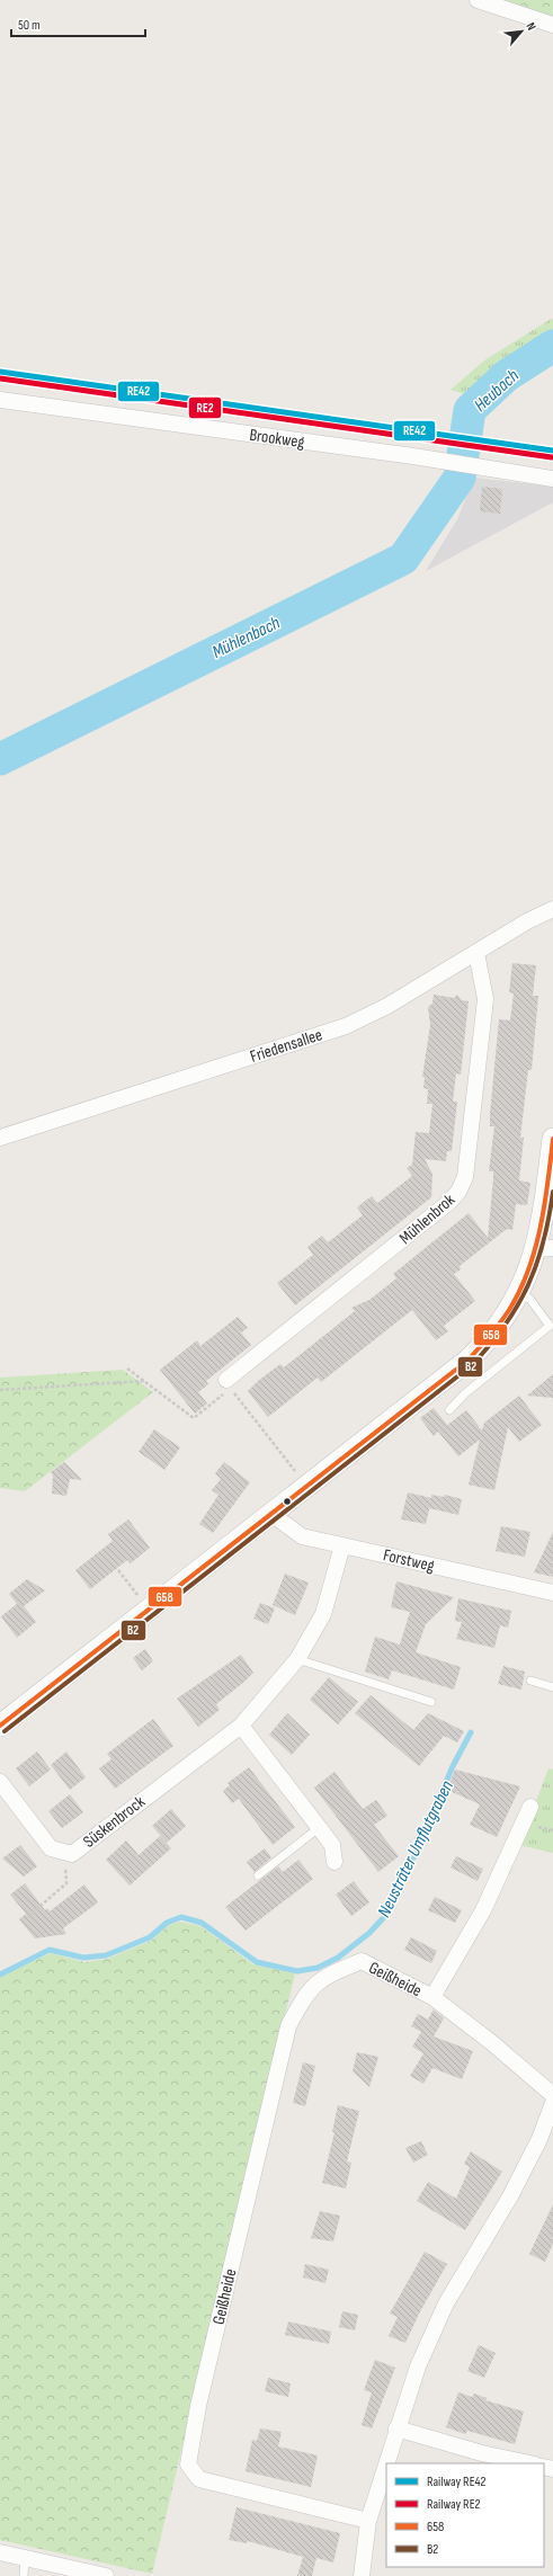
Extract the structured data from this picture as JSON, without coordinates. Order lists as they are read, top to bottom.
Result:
{
  "streets": {
    "street": [
      "Brookweg",
      "Friedensallee",
      "Mühlenbrok",
      "Forstweg",
      "Süskenbrock",
      "Geißheide"
    ]
  },
  "crossings": [
    ["Friedensallee", "Mühlenbrok"],
    ["Forstweg", "Süskenbrock"]
  ],
  "water": ["Heubach", "Mühlenbach", "Neusträter Umflutgraben"],
  "lines": [
    "rail line RE42",
    "rail line RE2",
    "transit line 658",
    "transit line B2"
  ],
  "legend": [
    "Railway RE42",
    "Railway RE2",
    "658",
    "B2"
  ],
  "scale_bar": "50 m",
  "north": "top right"
}
